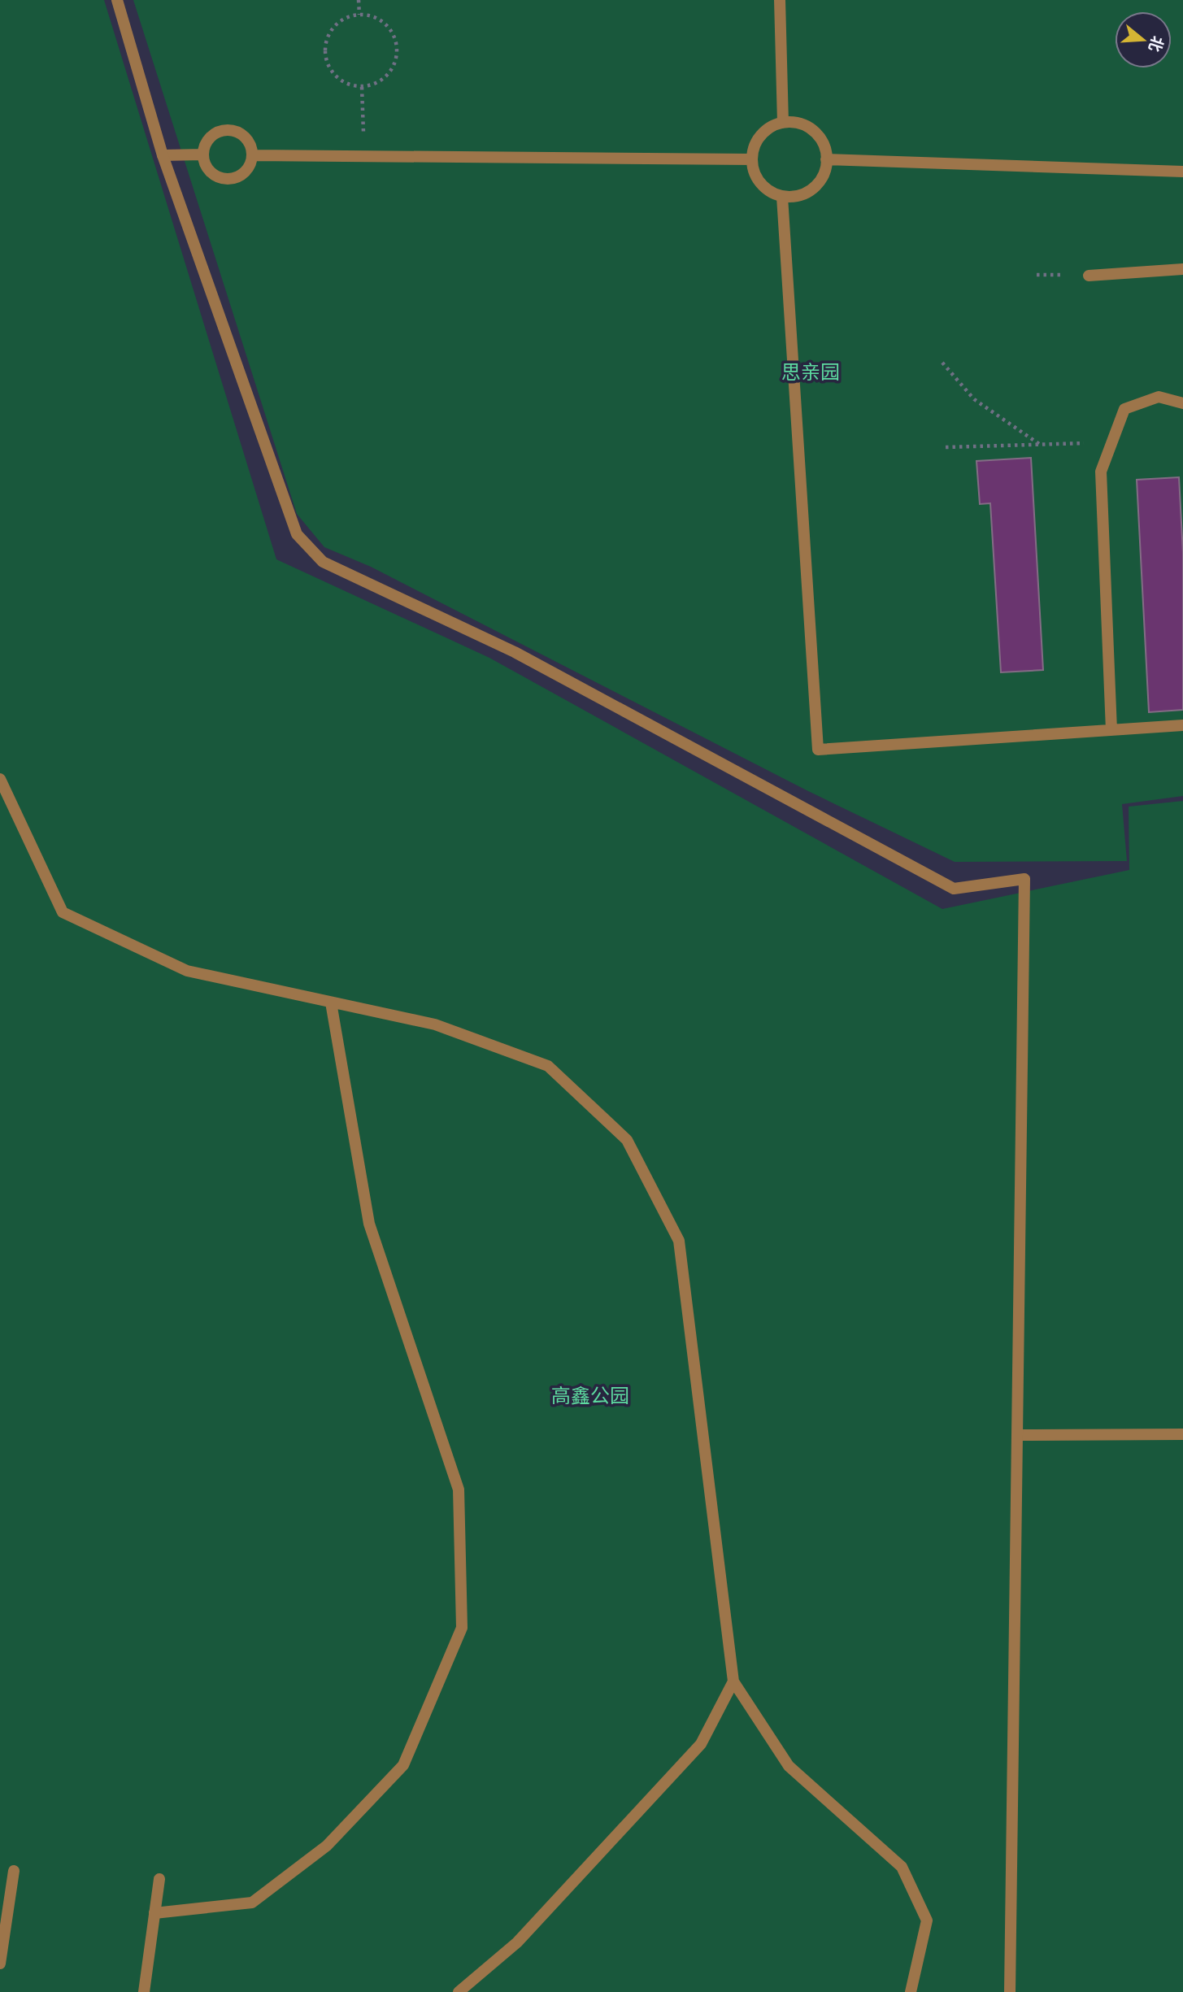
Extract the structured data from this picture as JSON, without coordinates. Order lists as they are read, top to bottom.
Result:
{
  "parks": ["思亲园", "高鑫公园"],
  "north": "right"
}
